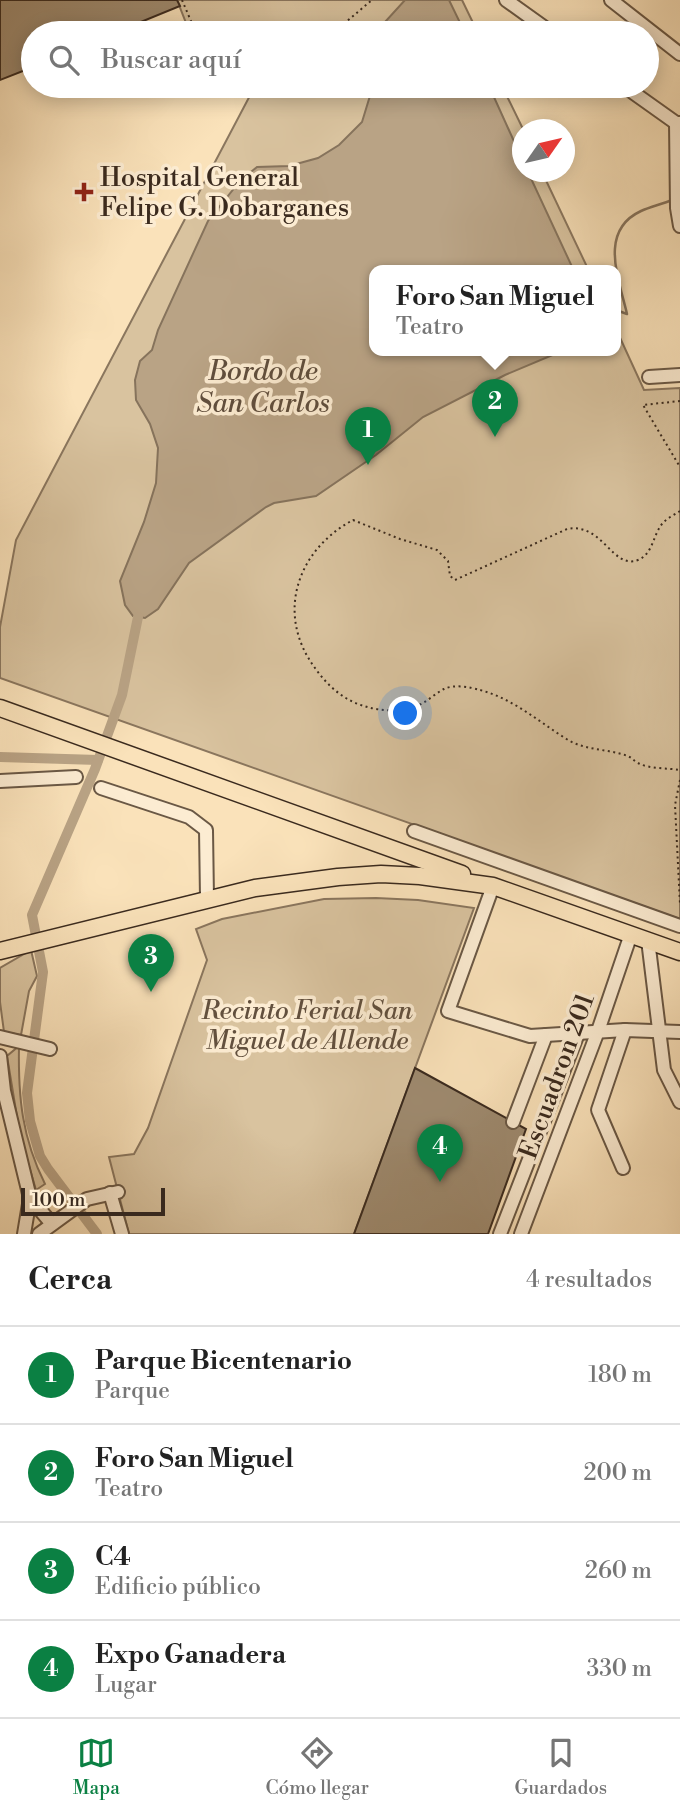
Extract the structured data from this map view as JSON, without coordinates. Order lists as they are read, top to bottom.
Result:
{
  "streets": {
    "street": ["Escuadron 201"]
  },
  "water": ["Bordo de San Carlos"],
  "parks": ["Recinto Ferial San Miguel de Allende"],
  "places": {
    "health": ["Hospital General Felipe G. Dobarganes"]
  },
  "scale_bar": "100 m",
  "north": "top right",
  "page": {
    "search": "Buscar aquí",
    "popup": ["Foro San Miguel", "Teatro"],
    "pins": [
      "2",
      "1",
      "3",
      "4"
    ],
    "scale": "100 m",
    "heading": ["Cerca", "4 resultados"],
    "list": [
      {
        "mark": "1",
        "name": "Parque Bicentenario",
        "note": "Parque",
        "value": "180 m"
      },
      {
        "mark": "2",
        "name": "Foro San Miguel",
        "note": "Teatro",
        "value": "200 m"
      },
      {
        "mark": "3",
        "name": "C4",
        "note": "Edificio público",
        "value": "260 m"
      },
      {
        "mark": "4",
        "name": "Expo Ganadera",
        "note": "Lugar",
        "value": "330 m"
      }
    ],
    "nav": ["Mapa", "Cómo llegar", "Guardados"]
  }
}
